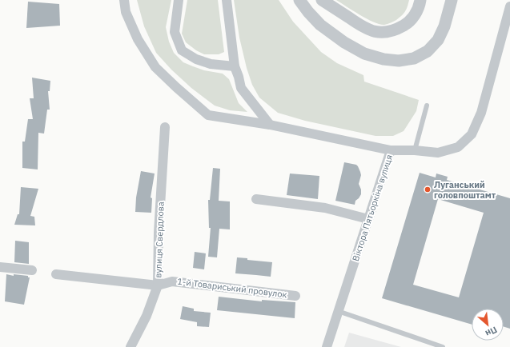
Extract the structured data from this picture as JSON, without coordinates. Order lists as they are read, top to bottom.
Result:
{
  "streets": {
    "street": ["Віктора Пятьоркіна вулиця", "вулиця Свердлова", "1-й Товариський провулок"]
  },
  "crossings": [
    ["вулиця Свердлова", "1-й Товариський провулок"]
  ],
  "places": ["Луганський головпоштамт"],
  "north": "bottom right"
}
